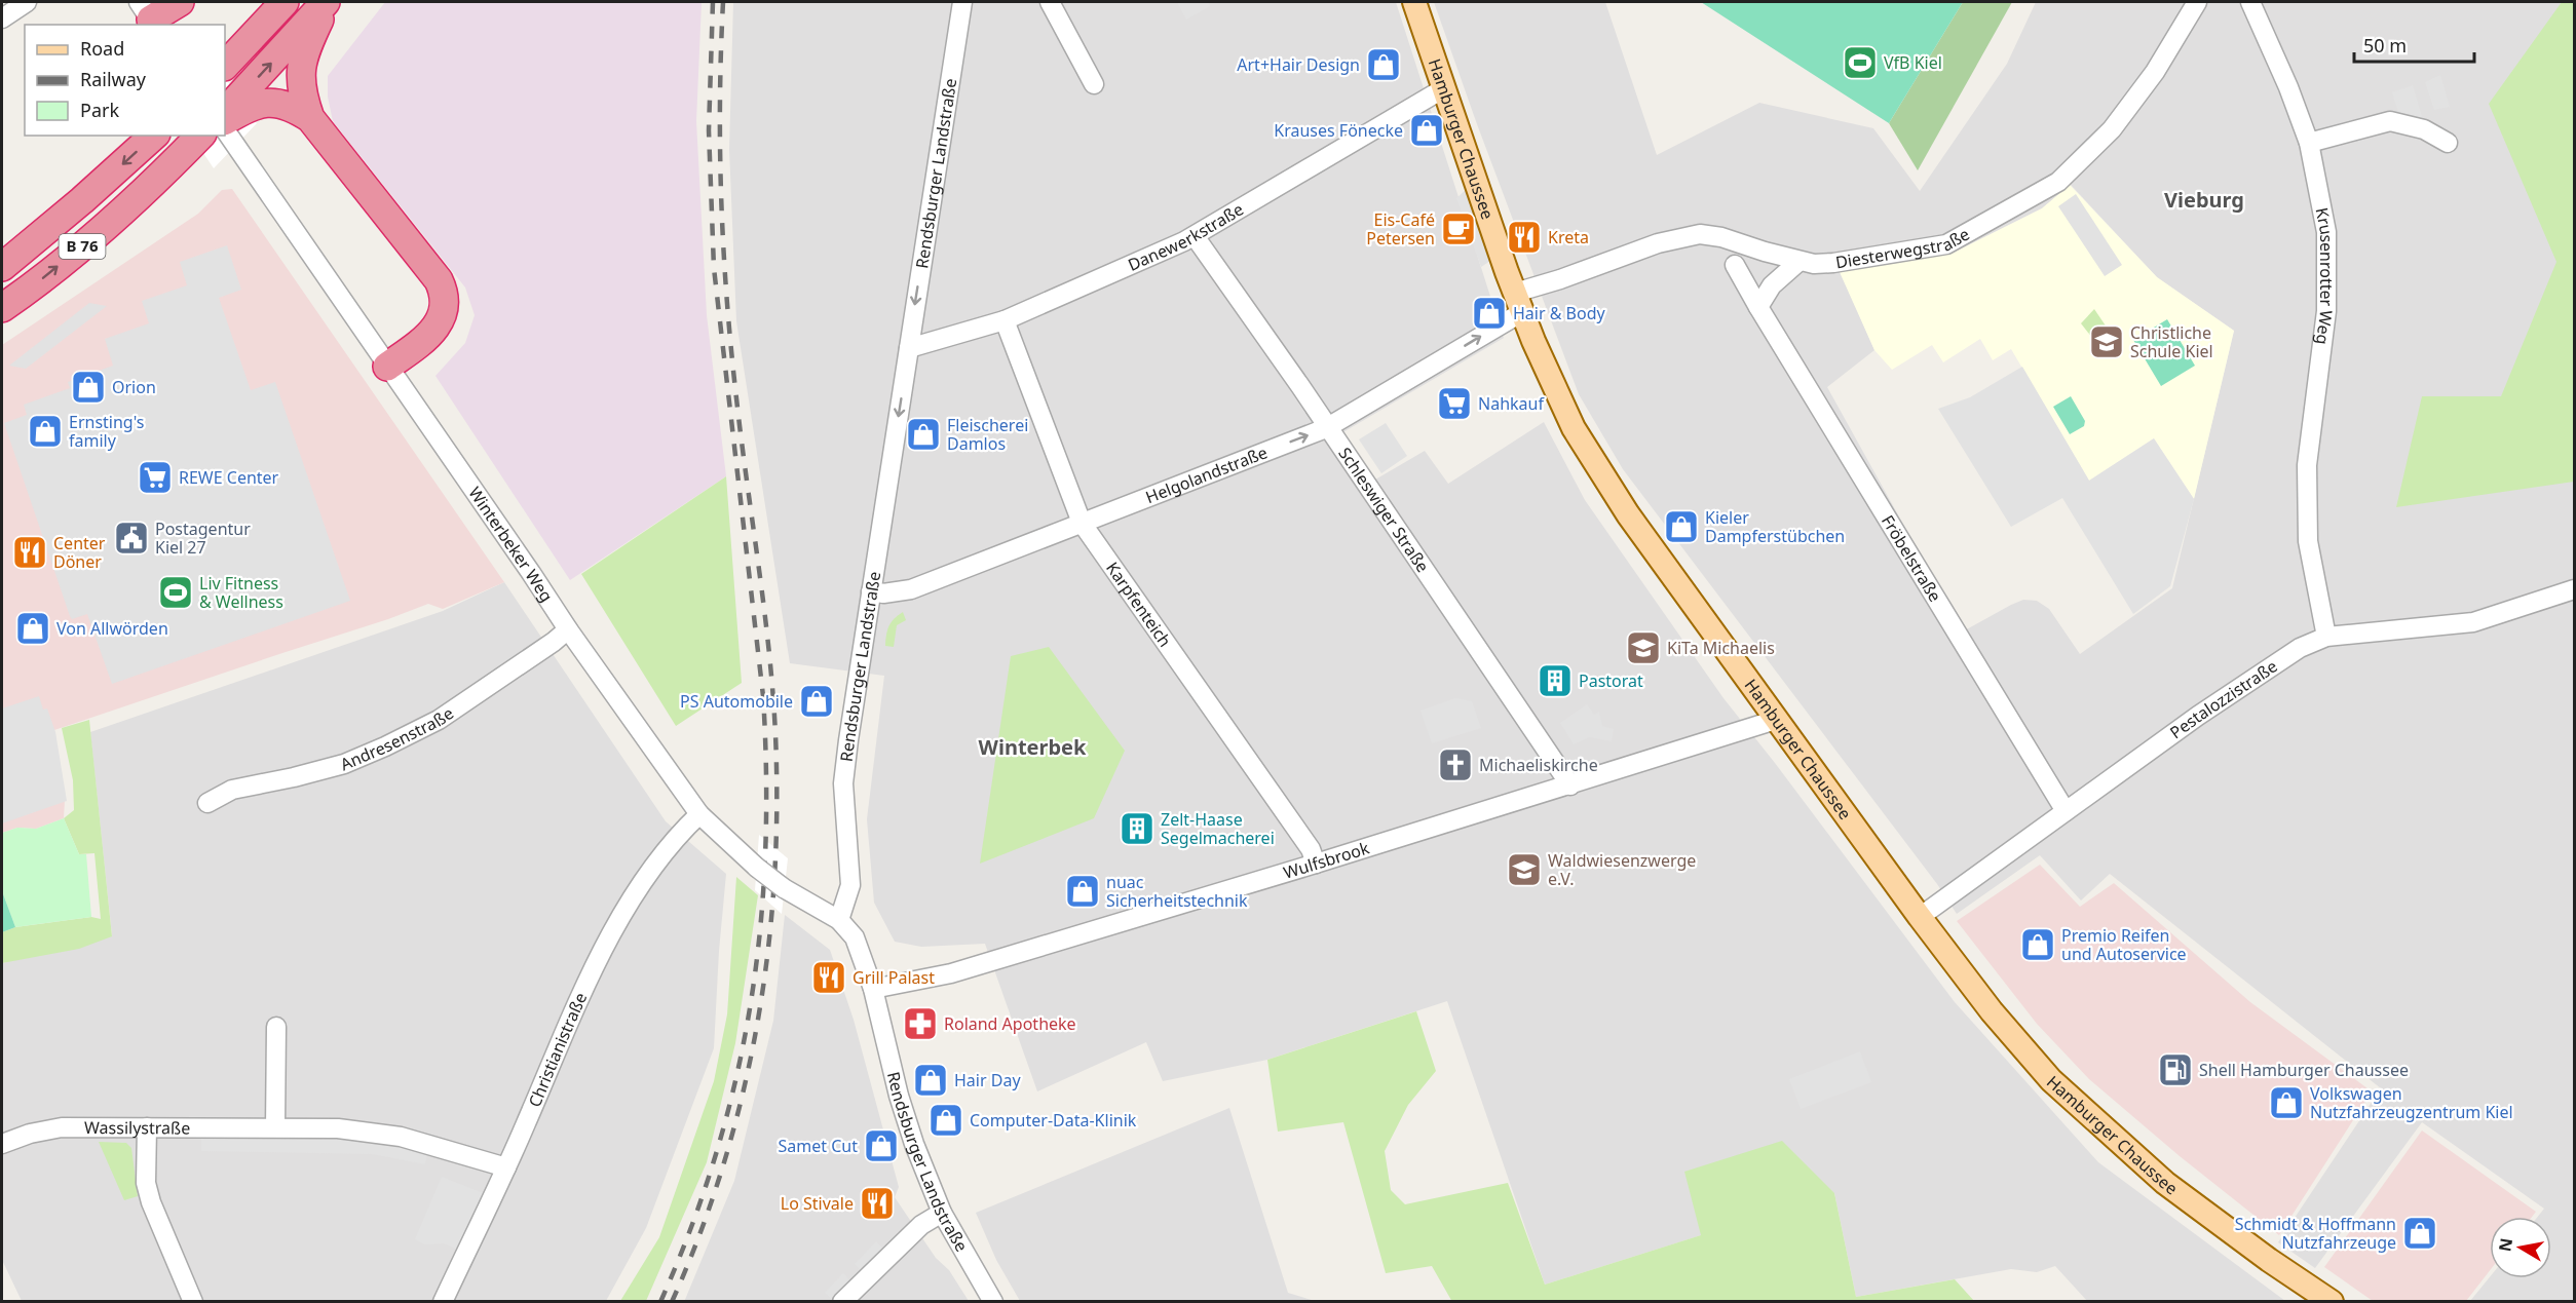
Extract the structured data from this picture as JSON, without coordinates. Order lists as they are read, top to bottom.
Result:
{
  "streets": {
    "highway": ["B 76"],
    "main road": ["Hamburger Chaussee"],
    "street": [
      "Rendsburger Landstraße",
      "Danewerkstraße",
      "Diesterwegstraße",
      "Krusenrotter Weg",
      "Helgolandstraße",
      "Schleswiger Straße",
      "Winterbeker Weg",
      "Fröbelstraße",
      "Karpfenteich",
      "Pestalozzistraße",
      "Andresenstraße",
      "Wulfsbrook",
      "Christianistraße",
      "Wassilystraße"
    ]
  },
  "crossings": [
    ["Hamburger Chaussee", "Danewerkstraße"],
    ["Hamburger Chaussee", "Diesterwegstraße"],
    ["Hamburger Chaussee", "Helgolandstraße"],
    ["Hamburger Chaussee", "Pestalozzistraße"],
    ["Hamburger Chaussee", "Wulfsbrook"],
    ["Rendsburger Landstraße", "Danewerkstraße"],
    ["Rendsburger Landstraße", "Helgolandstraße"],
    ["Rendsburger Landstraße", "Winterbeker Weg"],
    ["Rendsburger Landstraße", "Wulfsbrook"],
    ["Danewerkstraße", "Schleswiger Straße"],
    ["Danewerkstraße", "Karpfenteich"],
    ["Diesterwegstraße", "Helgolandstraße"],
    ["Krusenrotter Weg", "Pestalozzistraße"],
    ["Helgolandstraße", "Schleswiger Straße"],
    ["Helgolandstraße", "Karpfenteich"],
    ["Schleswiger Straße", "Wulfsbrook"],
    ["Winterbeker Weg", "Andresenstraße"],
    ["Winterbeker Weg", "Christianistraße"],
    ["Fröbelstraße", "Pestalozzistraße"],
    ["Karpfenteich", "Wulfsbrook"],
    ["Christianistraße", "Wassilystraße"]
  ],
  "one_way": ["Rendsburger Landstraße", "Helgolandstraße"],
  "districts": ["Vieburg", "Winterbek"],
  "places": {
    "sports": ["VfB Kiel", "Liv Fitness & Wellness"],
    "shop": [
      "Art+Hair Design",
      "Krauses Fönecke",
      "Hair & Body",
      "Orion",
      "Ernsting's family",
      "Fleischerei Damlos",
      "Kieler Dampferstübchen",
      "Von Allwörden",
      "PS Automobile",
      "nuac Sicherheitstechnik",
      "Premio Reifen und Autoservice",
      "Hair Day",
      "Volkswagen Nutzfahrzeugzentrum Kiel",
      "Computer-Data-Klinik",
      "Samet Cut",
      "Schmidt & Hoffmann Nutzfahrzeuge"
    ],
    "cafe": ["Eis-Café Petersen"],
    "restaurant": [
      "Kreta",
      "Center Döner",
      "Grill Palast",
      "Lo Stivale"
    ],
    "school or university": ["Christliche Schule Kiel", "KiTa Michaelis", "Waldwiesenzwerge e.V."],
    "supermarket": ["Nahkauf", "REWE Center"],
    "public building": ["Postagentur Kiel 27"],
    "building": ["Pastorat", "Zelt-Haase Segelmacherei"],
    "church": ["Michaeliskirche"],
    "pharmacy": ["Roland Apotheke"],
    "fuel station": ["Shell Hamburger Chaussee"]
  },
  "legend": ["Road", "Railway", "Park"],
  "scale_bar": "50 m",
  "north": "left"
}
